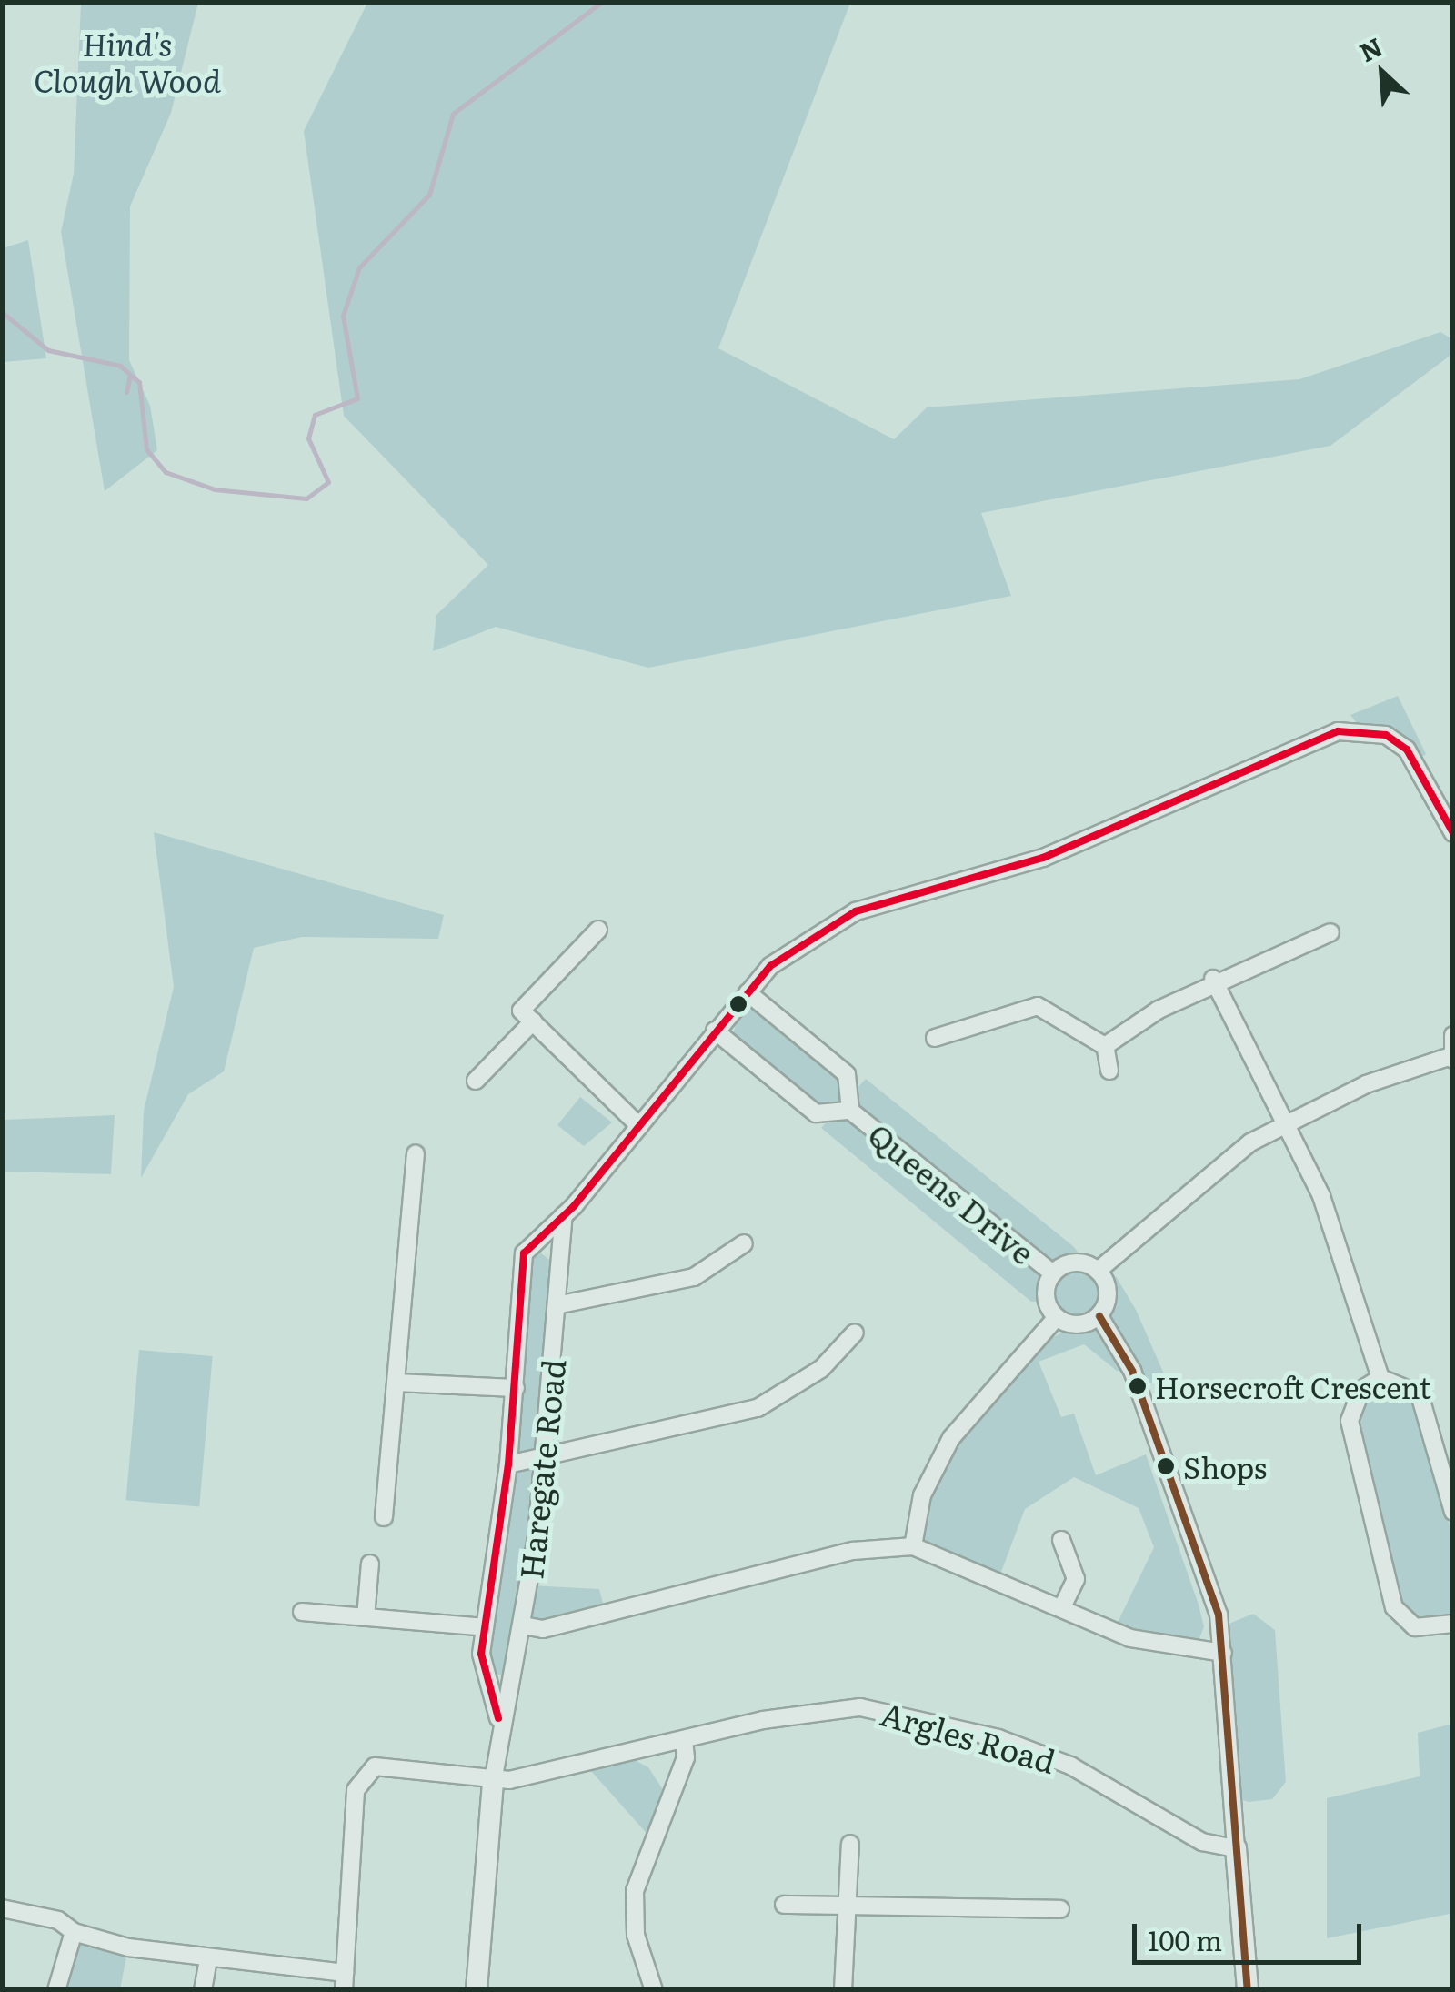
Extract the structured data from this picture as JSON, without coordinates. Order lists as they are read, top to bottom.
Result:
{
  "streets": {
    "street": ["Queens Drive", "Haregate Road", "Argles Road"]
  },
  "crossings": [
    ["Haregate Road", "Argles Road"]
  ],
  "parks": ["Hind's Clough Wood"],
  "places": ["Horsecroft Crescent", "Shops"],
  "scale_bar": "100 m",
  "north": "top left"
}
